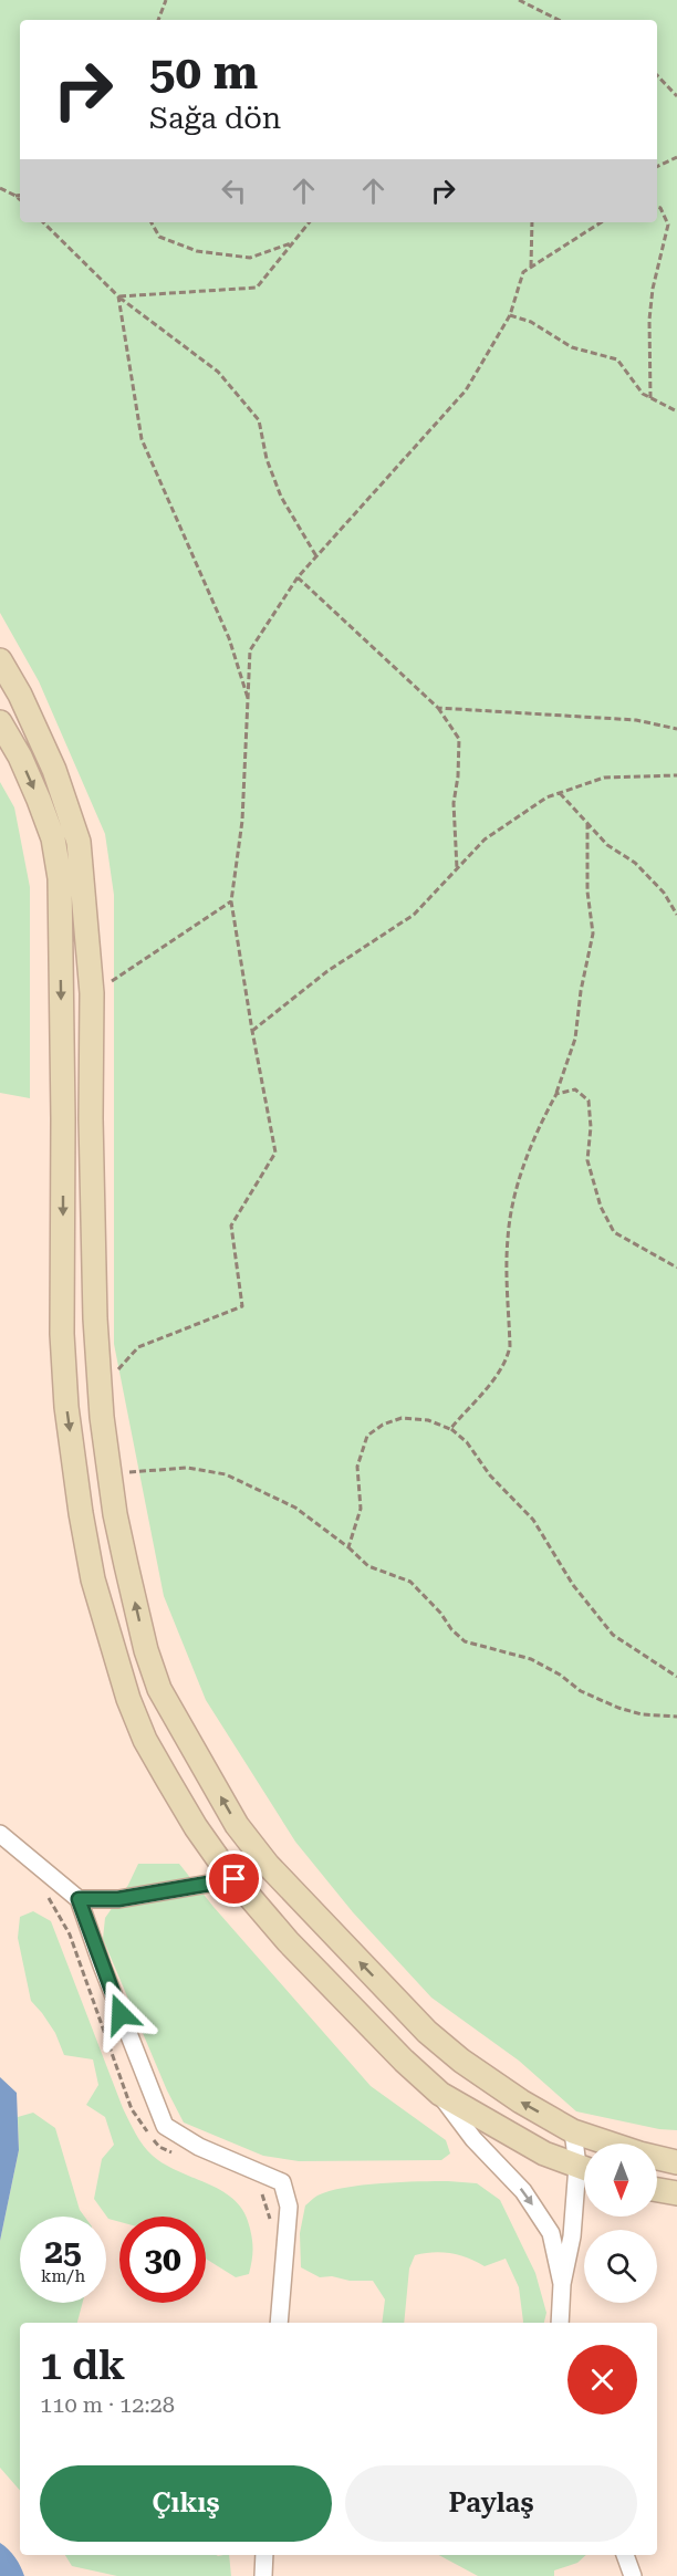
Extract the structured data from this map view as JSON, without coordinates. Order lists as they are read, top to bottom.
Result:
{
  "north": "bottom",
  "page": {
    "turn": ["50 m", "Sağa dön"],
    "speed": "25 km/h",
    "limit": "30",
    "heading": ["1 dk", "110 m · 12:28"],
    "buttons": ["Çıkış", "Paylaş"]
  }
}
